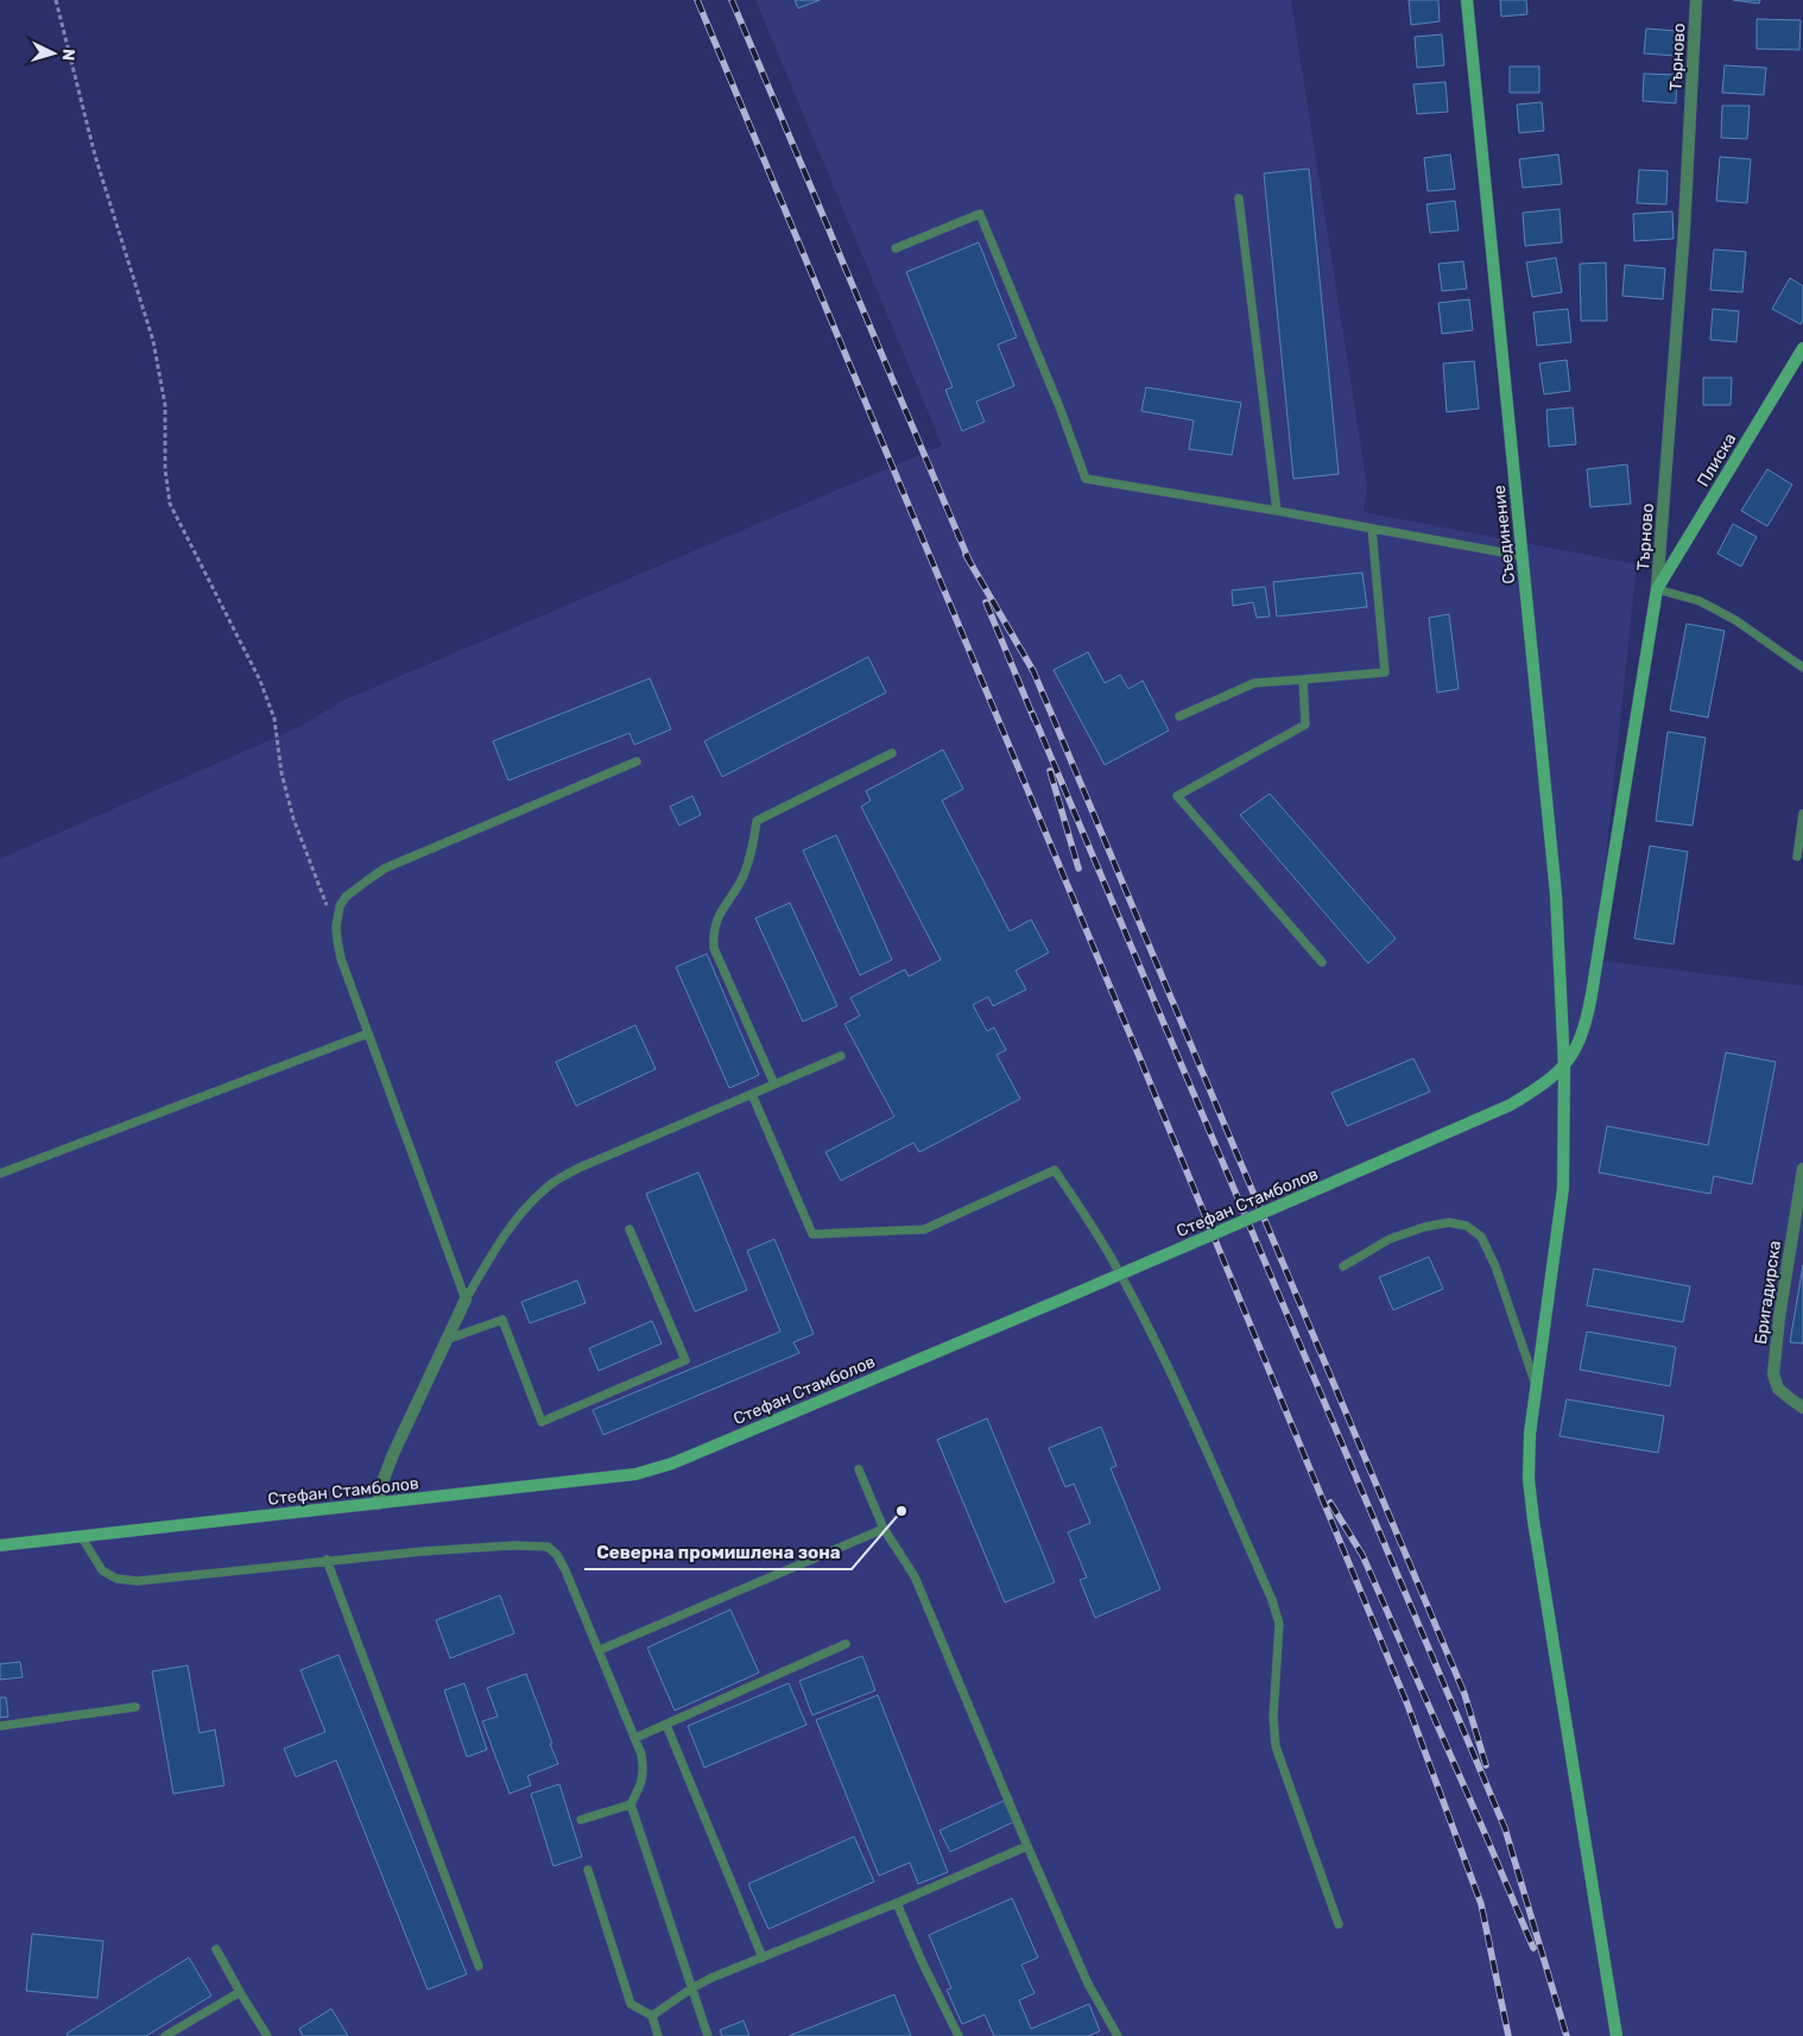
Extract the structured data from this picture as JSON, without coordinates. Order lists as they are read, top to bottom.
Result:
{
  "streets": {
    "street": [
      "Търново",
      "Плиска",
      "Съединение",
      "Стефан Стамболов",
      "Бригадирска"
    ]
  },
  "crossings": [
    ["Търново", "Плиска"],
    ["Търново", "Съединение"],
    ["Търново", "Стефан Стамболов"],
    ["Съединение", "Стефан Стамболов"]
  ],
  "places": ["Северна промишлена зона"],
  "north": "right"
}
